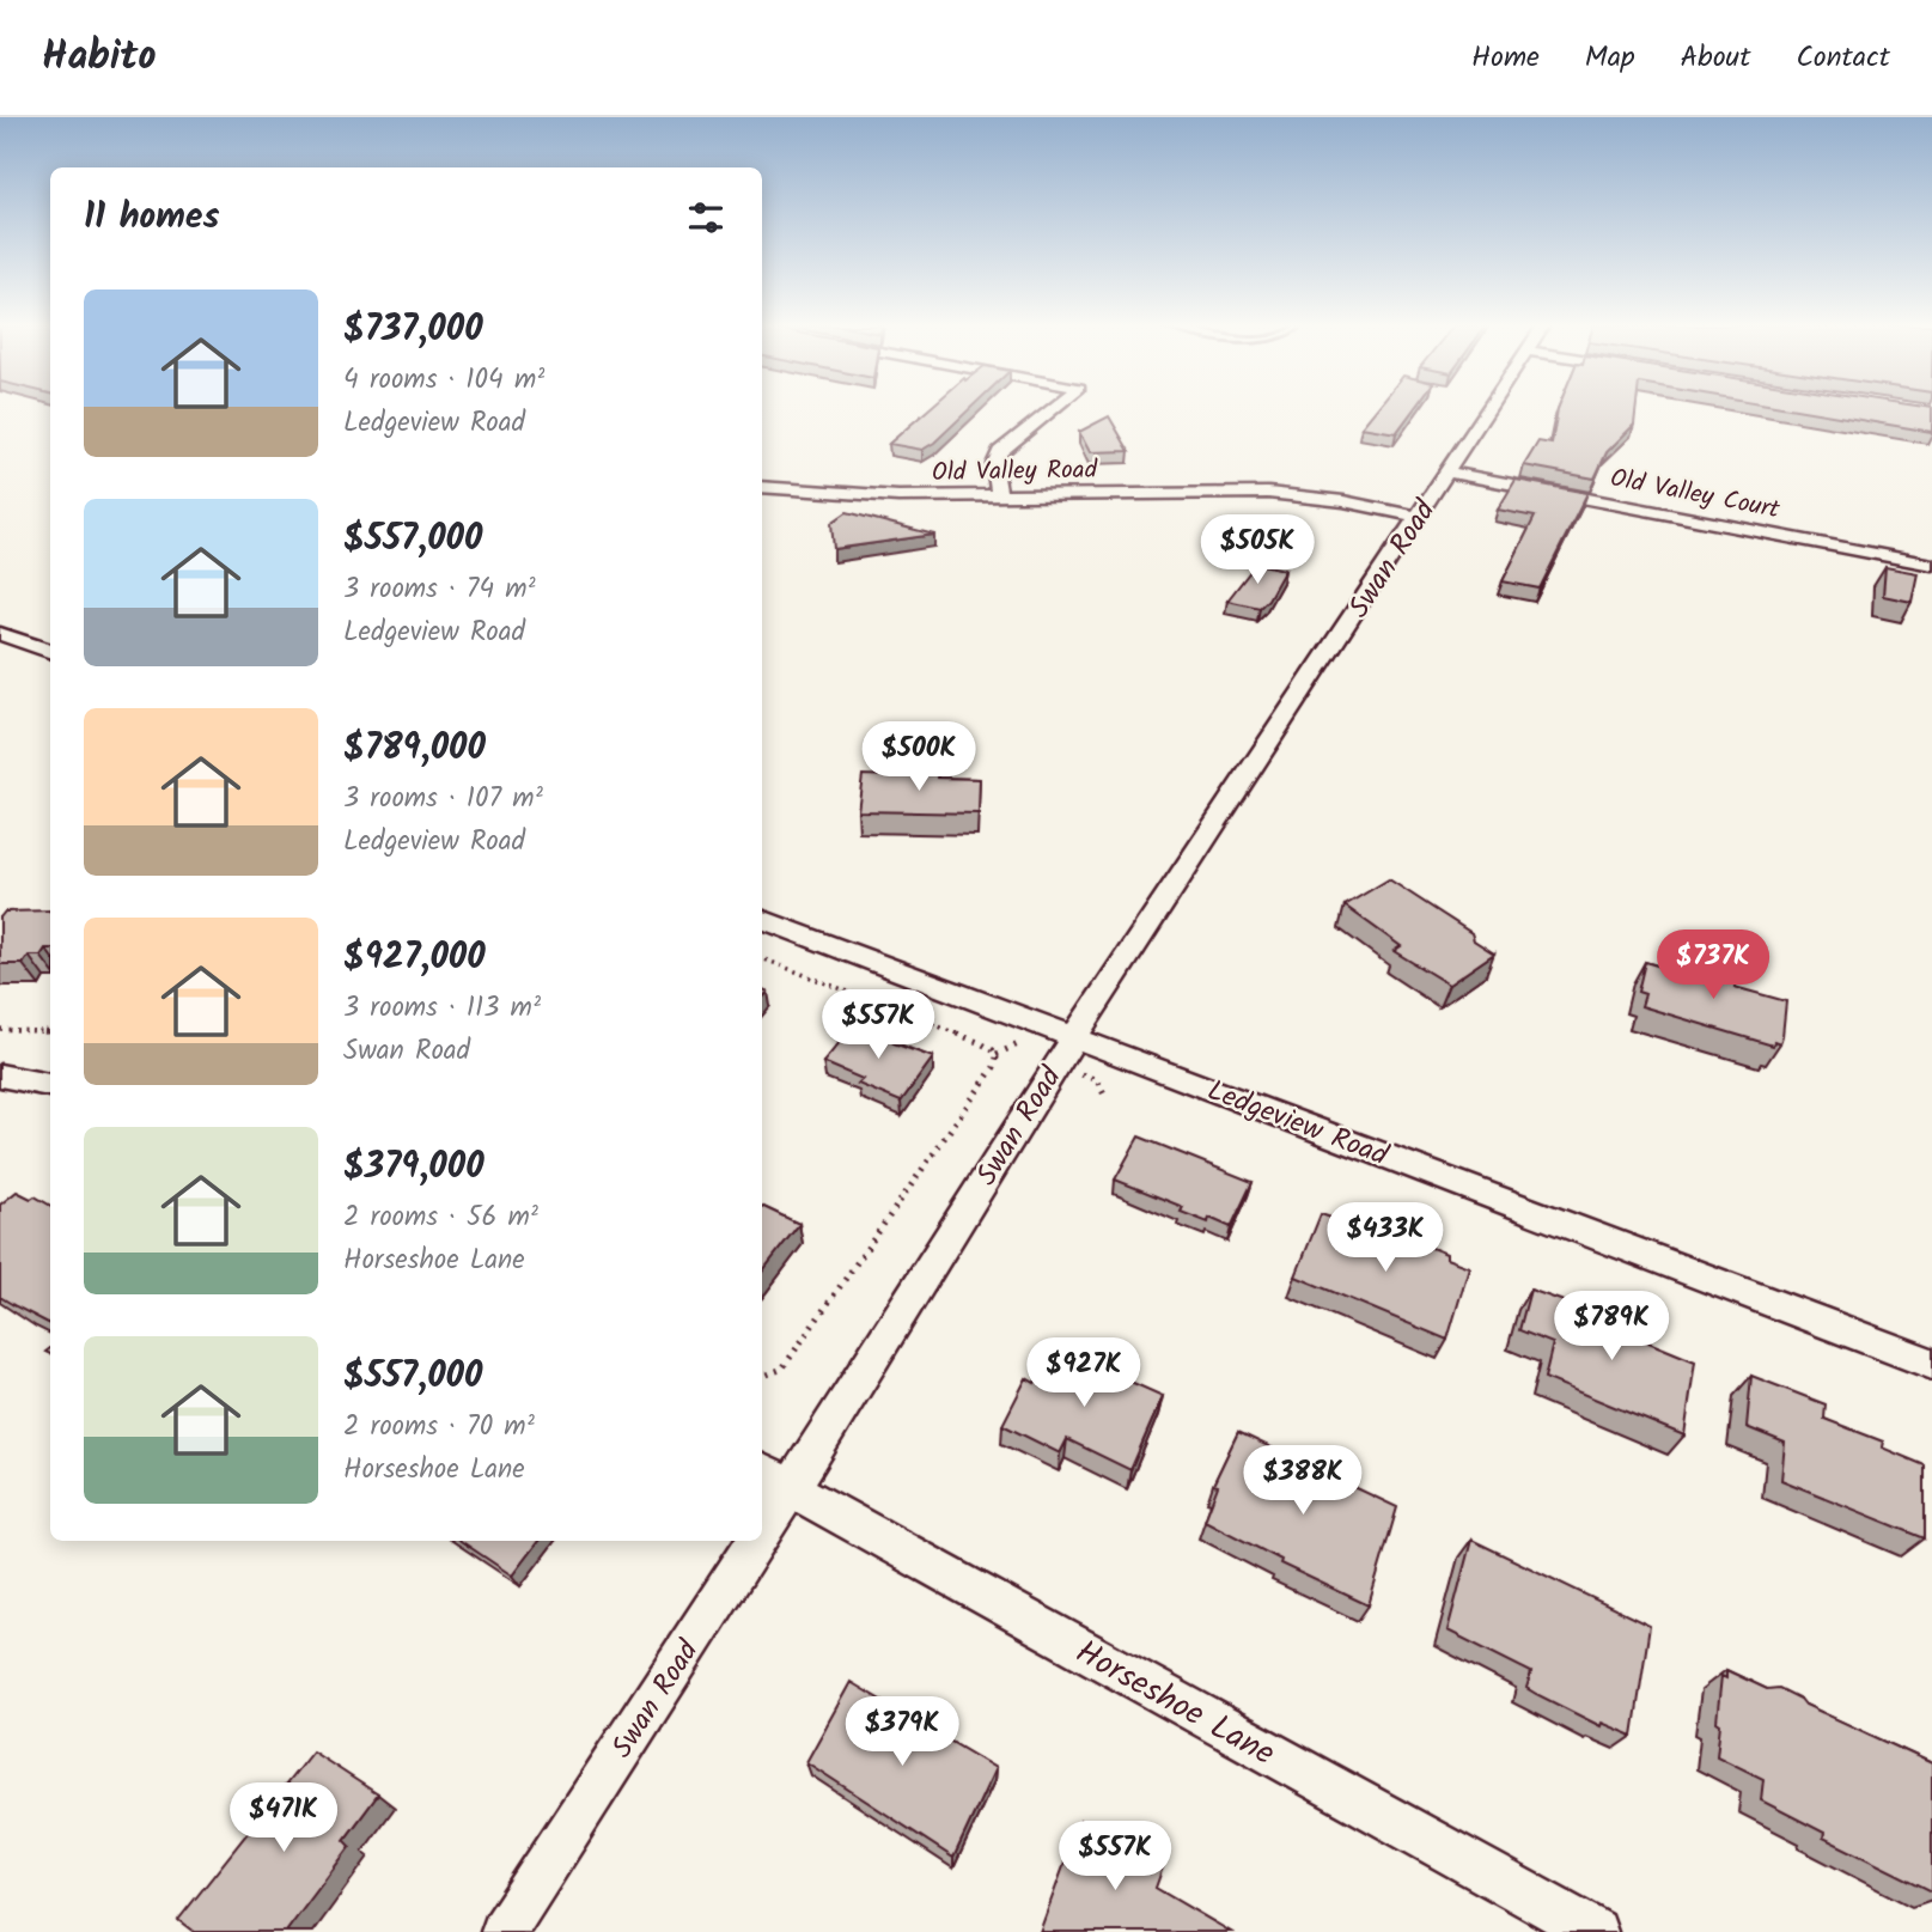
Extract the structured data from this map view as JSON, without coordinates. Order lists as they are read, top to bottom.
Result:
{
  "streets": {
    "street": [
      "Old Valley Road",
      "Old Valley Court",
      "Swan Road",
      "Ledgeview Road",
      "Horseshoe Lane"
    ]
  },
  "crossings": [
    ["Old Valley Road", "Swan Road"],
    ["Old Valley Court", "Swan Road"],
    ["Swan Road", "Ledgeview Road"],
    ["Swan Road", "Horseshoe Lane"]
  ],
  "page": {
    "header": "Habito",
    "nav": [
      "Home",
      "Map",
      "About",
      "Contact"
    ],
    "heading": "11 homes",
    "list": [
      {
        "name": "$737,000",
        "note": "4 rooms · 104 m² · Ledgeview Road"
      },
      {
        "name": "$557,000",
        "note": "3 rooms · 74 m² · Ledgeview Road"
      },
      {
        "name": "$789,000",
        "note": "3 rooms · 107 m² · Ledgeview Road"
      },
      {
        "name": "$927,000",
        "note": "3 rooms · 113 m² · Swan Road"
      },
      {
        "name": "$379,000",
        "note": "2 rooms · 56 m² · Horseshoe Lane"
      },
      {
        "name": "$557,000",
        "note": "2 rooms · 70 m² · Horseshoe Lane"
      }
    ],
    "price": [
      "$505K",
      "$500K",
      "$737K",
      "$557K",
      "$433K",
      "$789K",
      "$927K",
      "$388K",
      "$379K",
      "$471K",
      "$557K"
    ]
  }
}
